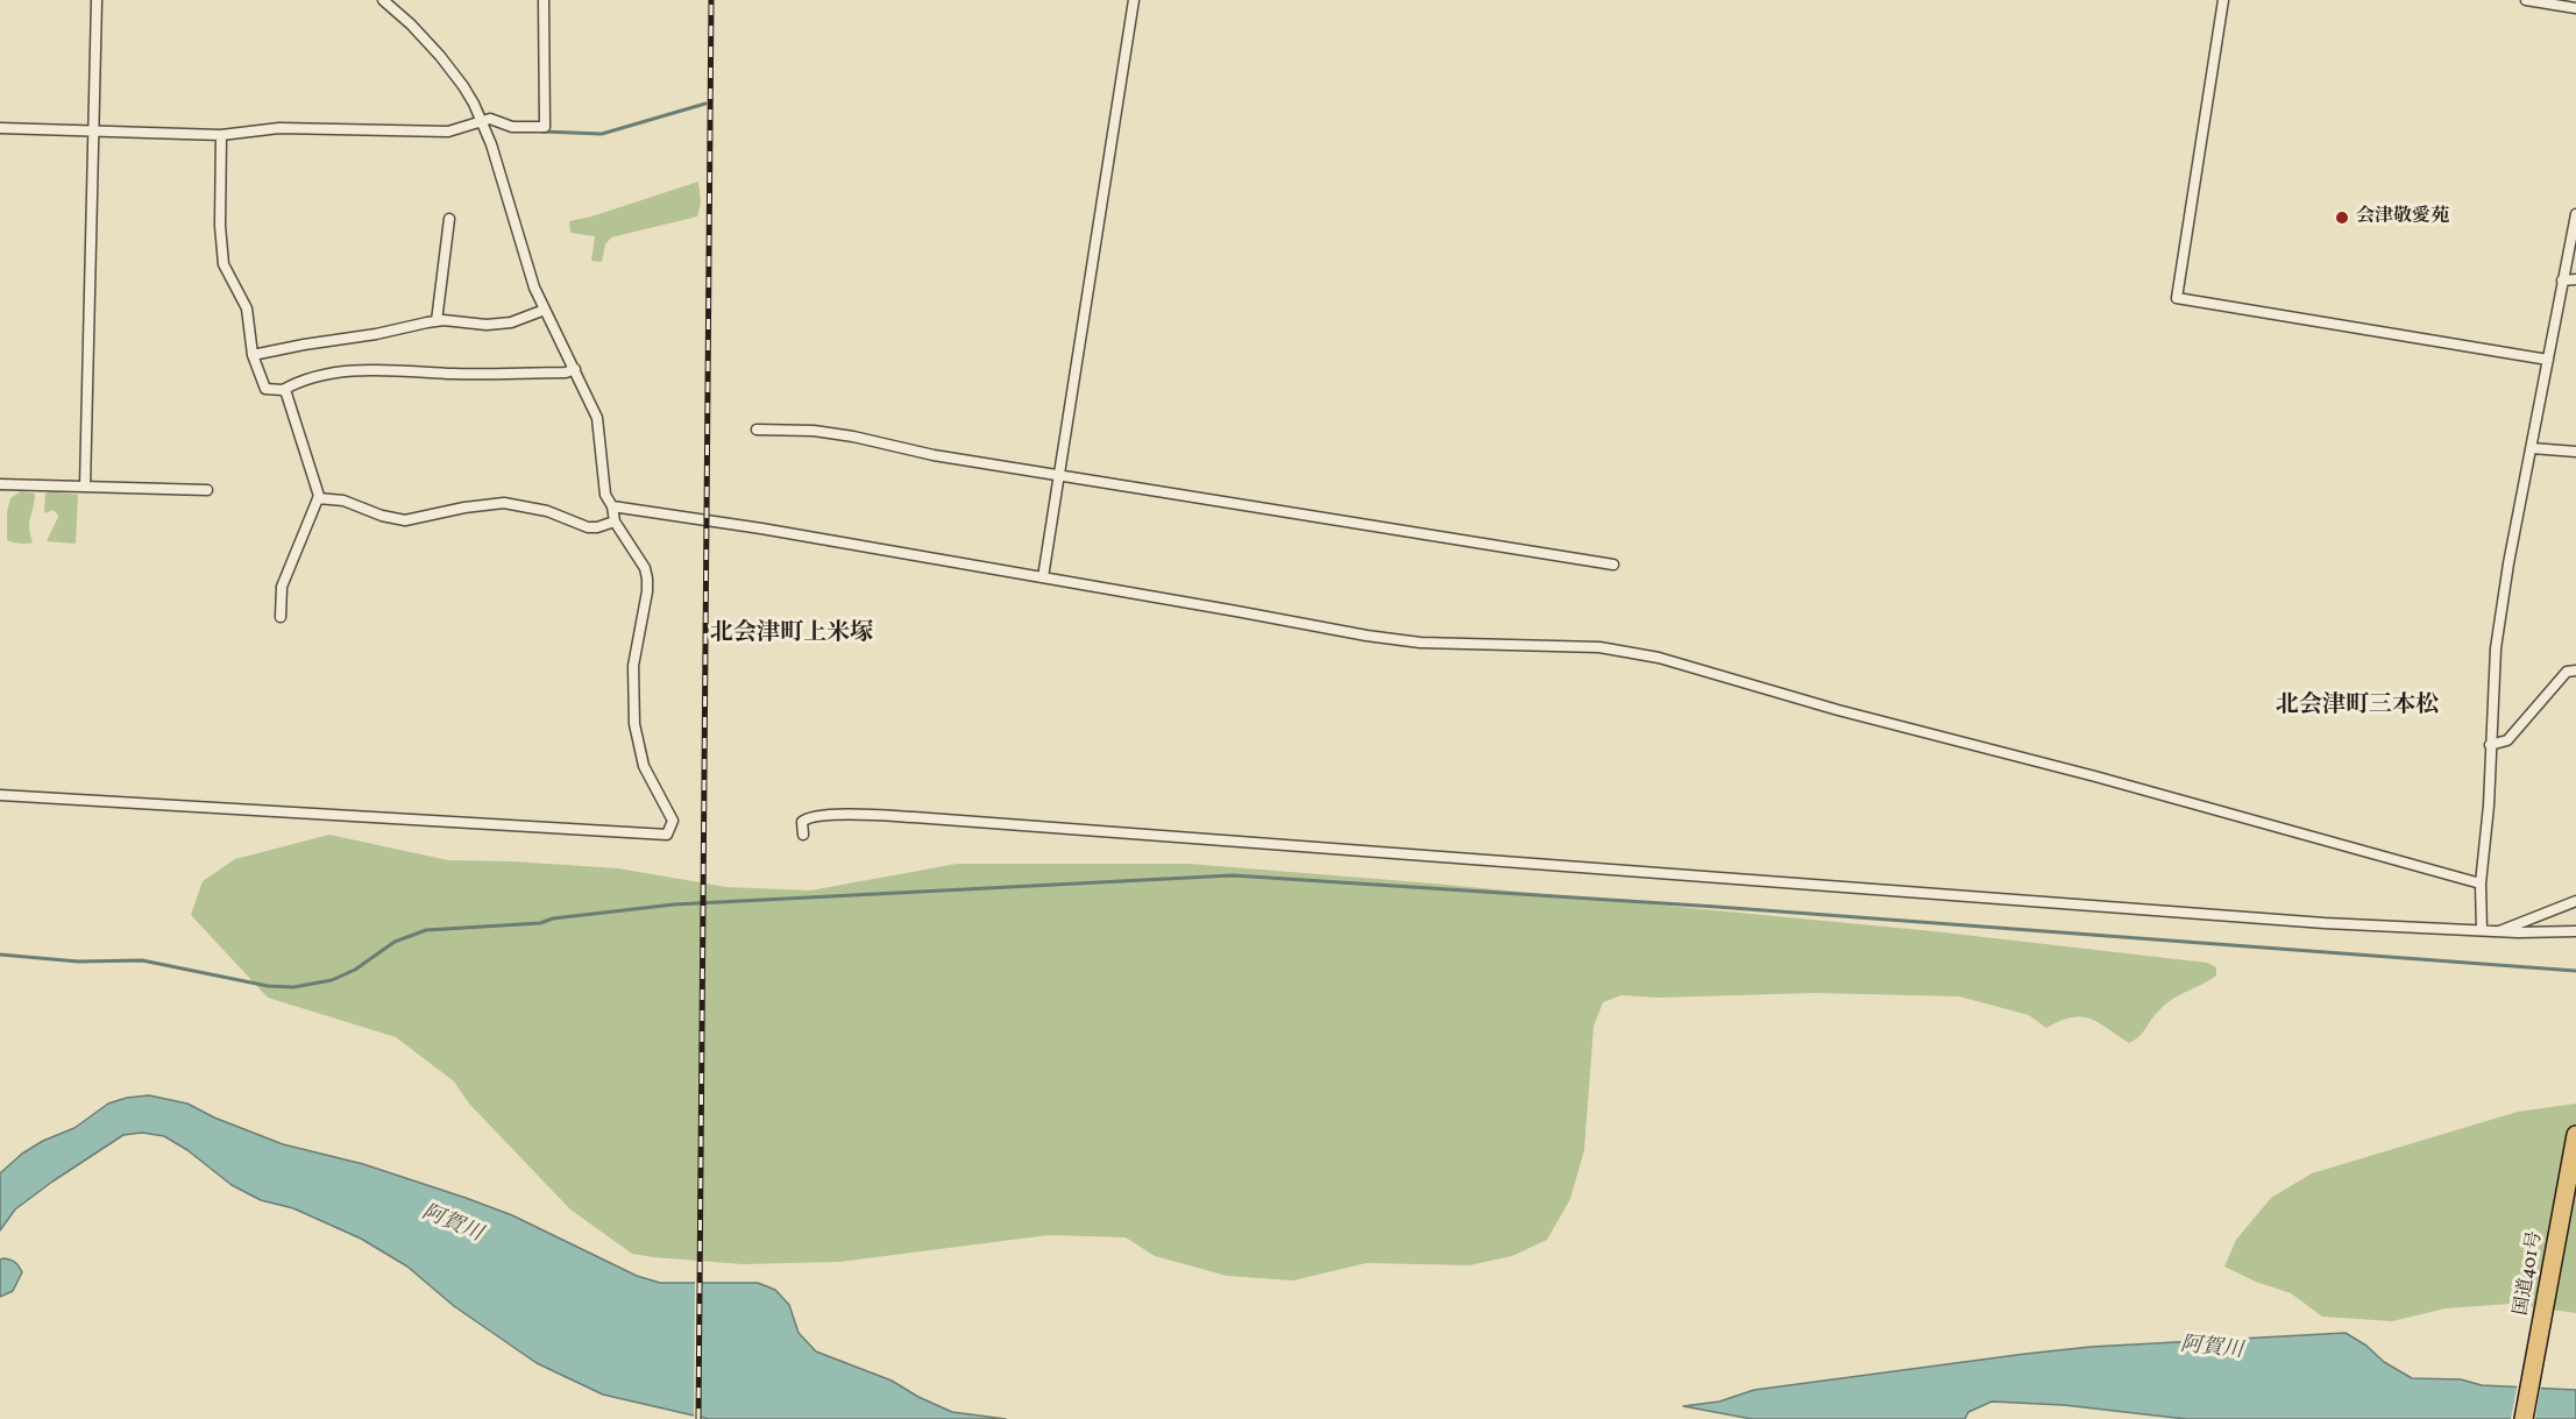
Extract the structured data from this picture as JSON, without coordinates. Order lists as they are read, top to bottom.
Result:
{
  "streets": {
    "highway": ["国道401号"]
  },
  "districts": ["北会津町上米塚", "北会津町三本松"],
  "water": ["阿賀川"],
  "places": ["会津敬愛苑"]
}
